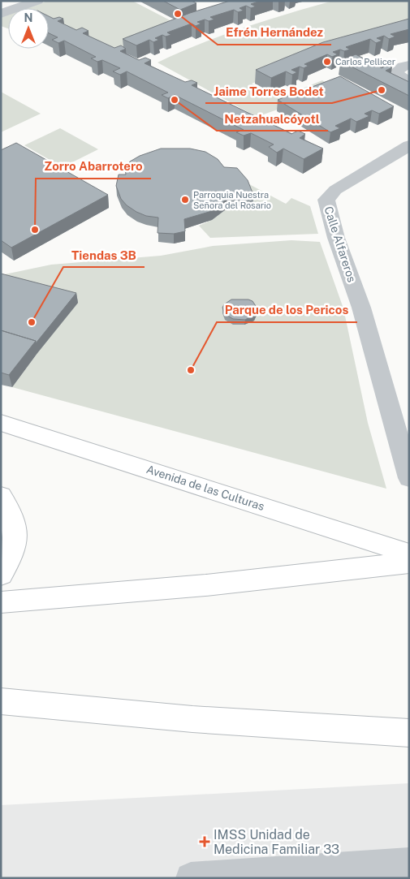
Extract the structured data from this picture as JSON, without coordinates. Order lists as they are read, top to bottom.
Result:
{
  "streets": {
    "main road": ["Avenida de las Culturas"],
    "street": ["Calle Alfareros"]
  },
  "places": {
    "other": [
      "Efrén Hernández",
      "Carlos Pellicer",
      "Jaime Torres Bodet",
      "Netzahualcóyotl",
      "Parroquia Nuestra Señora del Rosario",
      "Zorro Abarrotero",
      "Tiendas 3B",
      "Parque de los Pericos"
    ],
    "health": ["IMSS Unidad de Medicina Familiar 33"]
  },
  "north": "top"
}
